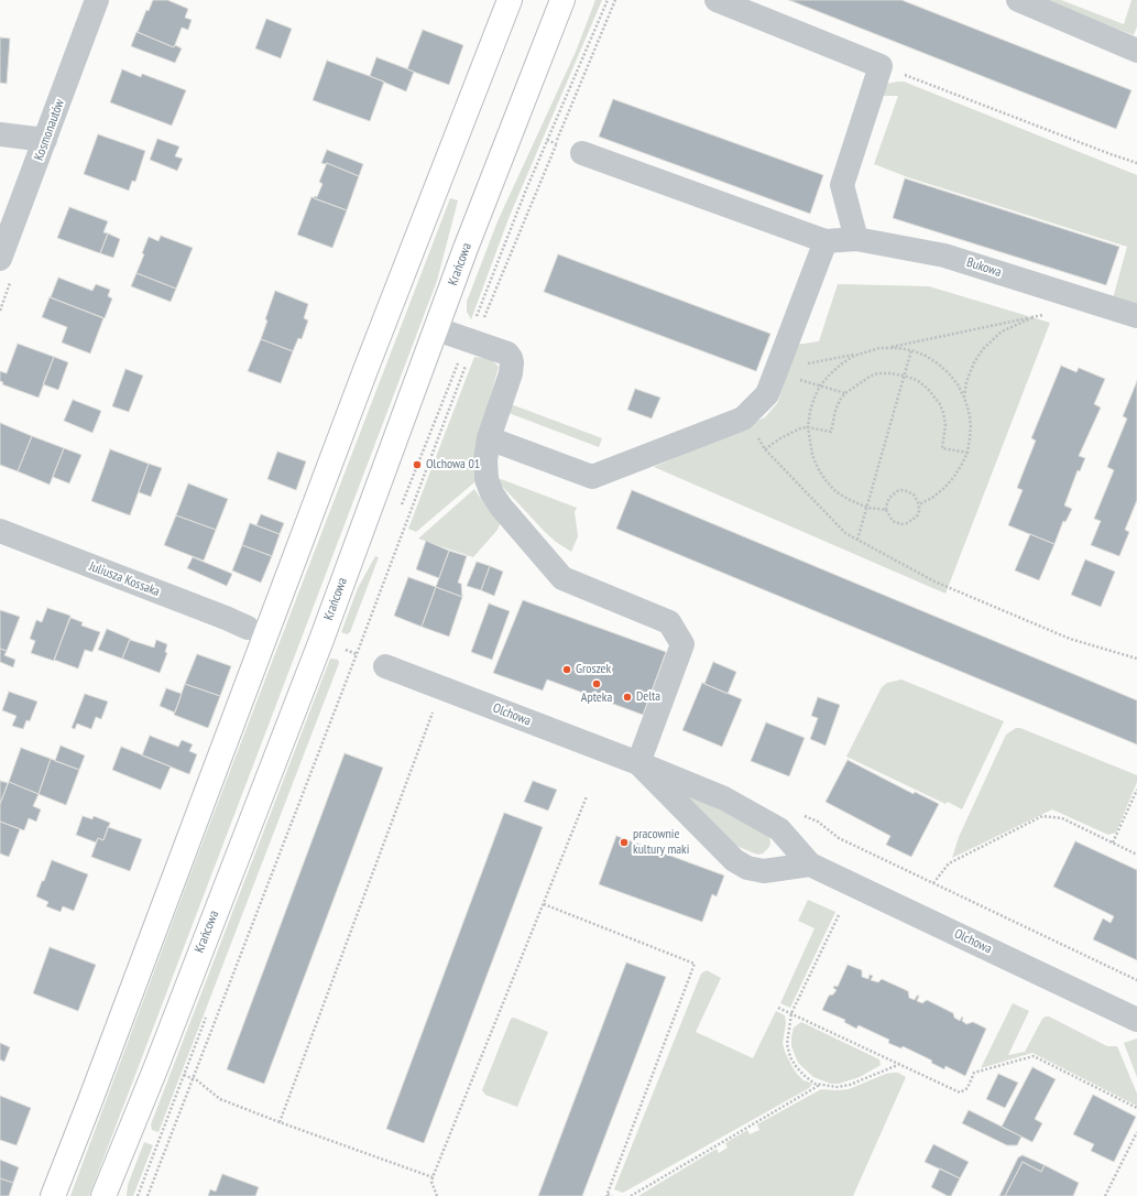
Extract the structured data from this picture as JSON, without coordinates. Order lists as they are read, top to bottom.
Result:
{
  "streets": {
    "main road": ["Krańcowa"],
    "street": [
      "Kosmonautów",
      "Bukowa",
      "Juliusza Kossaka",
      "Olchowa"
    ]
  },
  "places": [
    "Olchowa 01",
    "Groszek",
    "Apteka",
    "Delta",
    "pracownie kultury maki"
  ]
}
